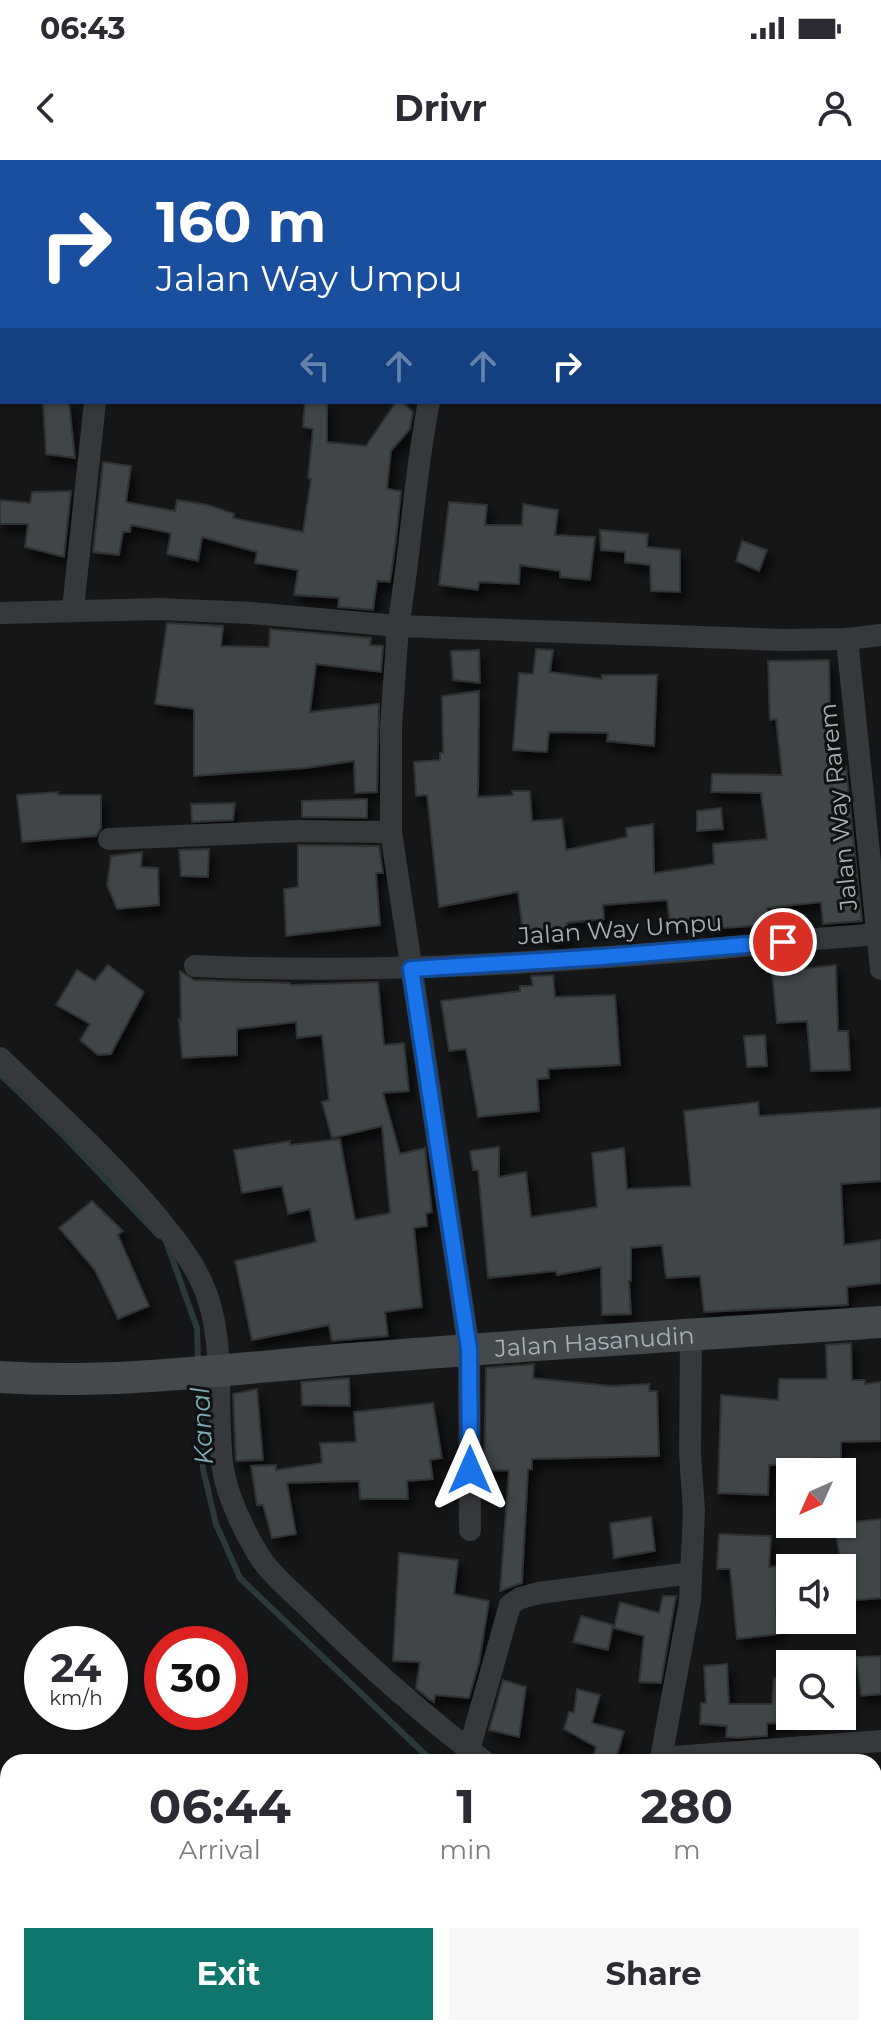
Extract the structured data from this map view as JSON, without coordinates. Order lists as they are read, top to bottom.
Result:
{
  "streets": {
    "main road": ["Jalan Hasanudin"],
    "street": ["Jalan Way Rarem", "Jalan Way Umpu"]
  },
  "crossings": [
    ["Jalan Way Rarem", "Jalan Way Umpu"]
  ],
  "water": ["Kanal"],
  "north": "bottom left",
  "page": {
    "status": "06:43",
    "header": "Drivr",
    "turn": ["160 m", "Jalan Way Umpu"],
    "speed": "24 km/h",
    "limit": "30",
    "eta": [
      "06:44",
      "Arrival",
      "1",
      "min",
      "280",
      "m"
    ],
    "buttons": ["Exit", "Share"]
  }
}
